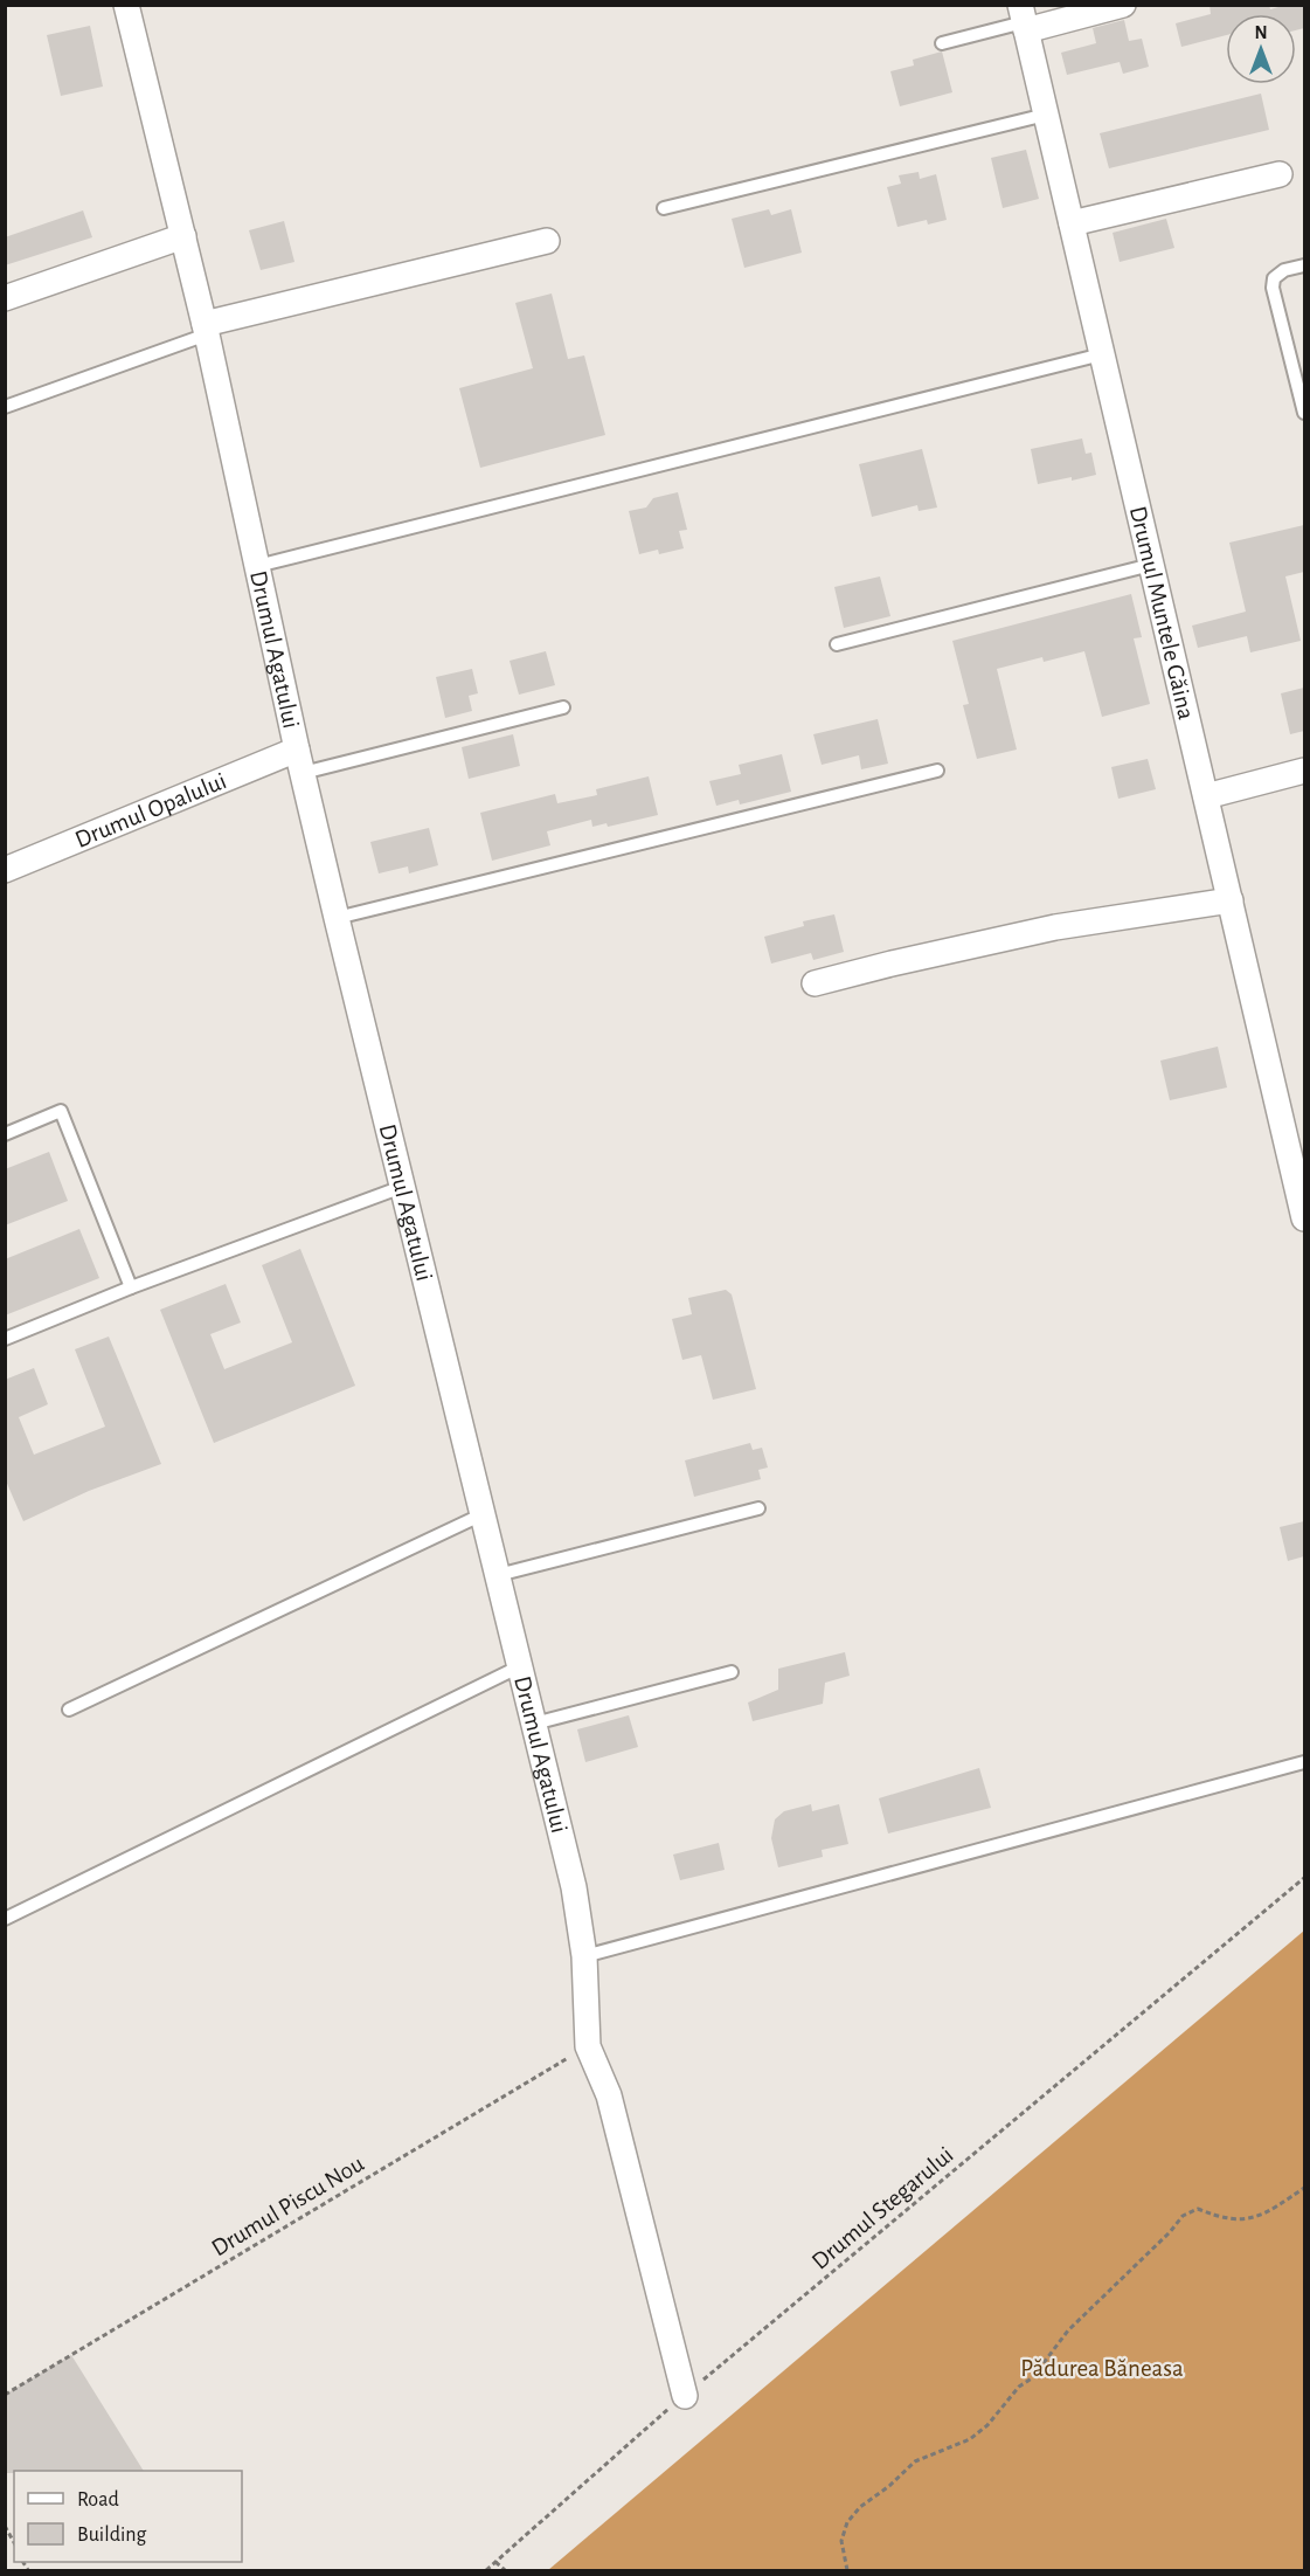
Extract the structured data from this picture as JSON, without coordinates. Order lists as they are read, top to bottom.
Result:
{
  "streets": {
    "street": ["Drumul Muntele Găina", "Drumul Agatului", "Drumul Opalului"],
    "path": ["Drumul Piscu Nou", "Drumul Stegarului"]
  },
  "crossings": [
    ["Drumul Agatului", "Drumul Opalului"],
    ["Drumul Agatului", "Drumul Piscu Nou"],
    ["Drumul Agatului", "Drumul Stegarului"]
  ],
  "parks": ["Pădurea Băneasa"],
  "legend": ["Road", "Building"],
  "north": "top"
}
